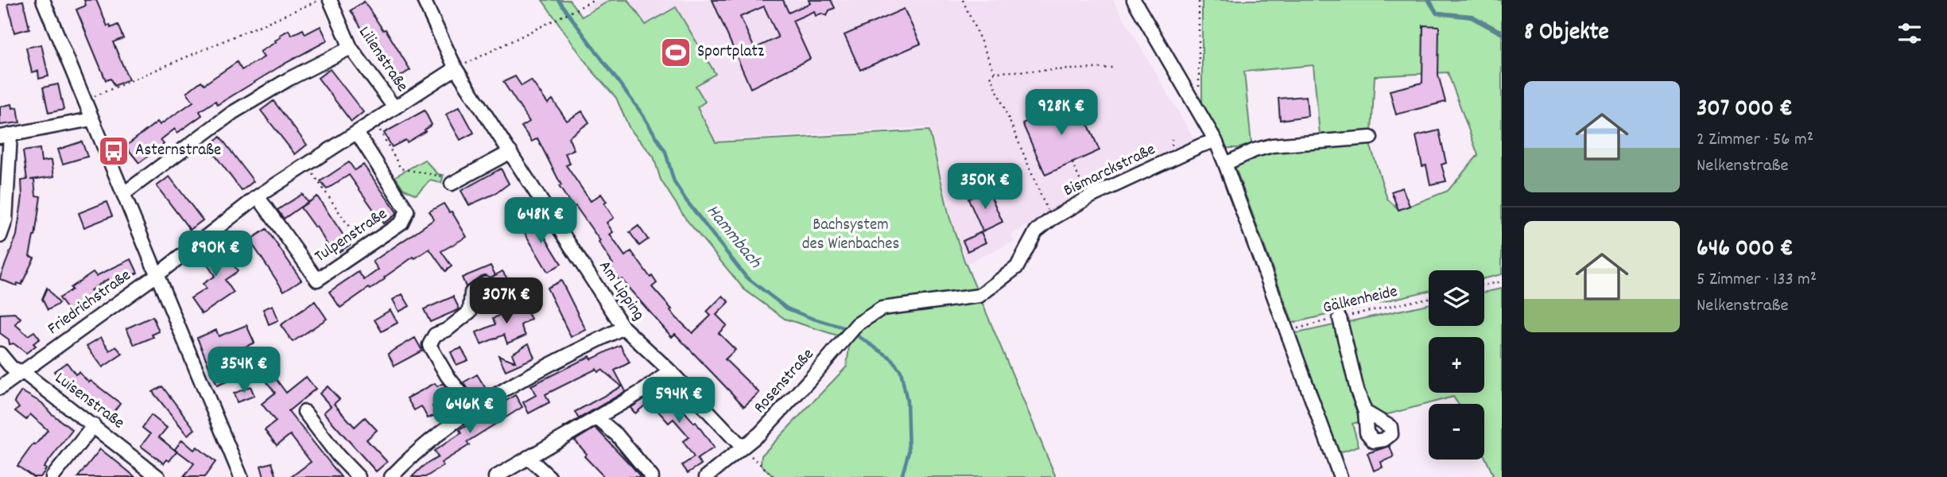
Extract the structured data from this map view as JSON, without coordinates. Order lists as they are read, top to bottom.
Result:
{
  "streets": {
    "street": [
      "Lilienstraße",
      "Bismarckstraße",
      "Tulpenstraße",
      "Am Lipping",
      "Friedrichstraße",
      "Rosenstraße",
      "Luisenstraße"
    ],
    "path": ["Gälkenheide"]
  },
  "crossings": [
    ["Lilienstraße", "Friedrichstraße"],
    ["Bismarckstraße", "Rosenstraße"],
    ["Tulpenstraße", "Friedrichstraße"],
    ["Am Lipping", "Friedrichstraße"],
    ["Am Lipping", "Rosenstraße"],
    ["Friedrichstraße", "Luisenstraße"]
  ],
  "water": ["Hammbach"],
  "parks": ["Bachsystem des Wienbaches"],
  "places": {
    "sports": ["Sportplatz"],
    "bus stop": ["Asternstraße"]
  },
  "page": {
    "heading": "8 Objekte",
    "list": [
      {
        "name": "307 000 €",
        "note": "2 Zimmer · 56 m² · Nelkenstraße"
      },
      {
        "name": "646 000 €",
        "note": "5 Zimmer · 133 m² · Nelkenstraße"
      }
    ],
    "price": [
      "928K €",
      "350K €",
      "648K €",
      "890K €",
      "307K €",
      "354K €",
      "594K €",
      "646K €"
    ],
    "map_buttons": ["+", "−"]
  }
}
